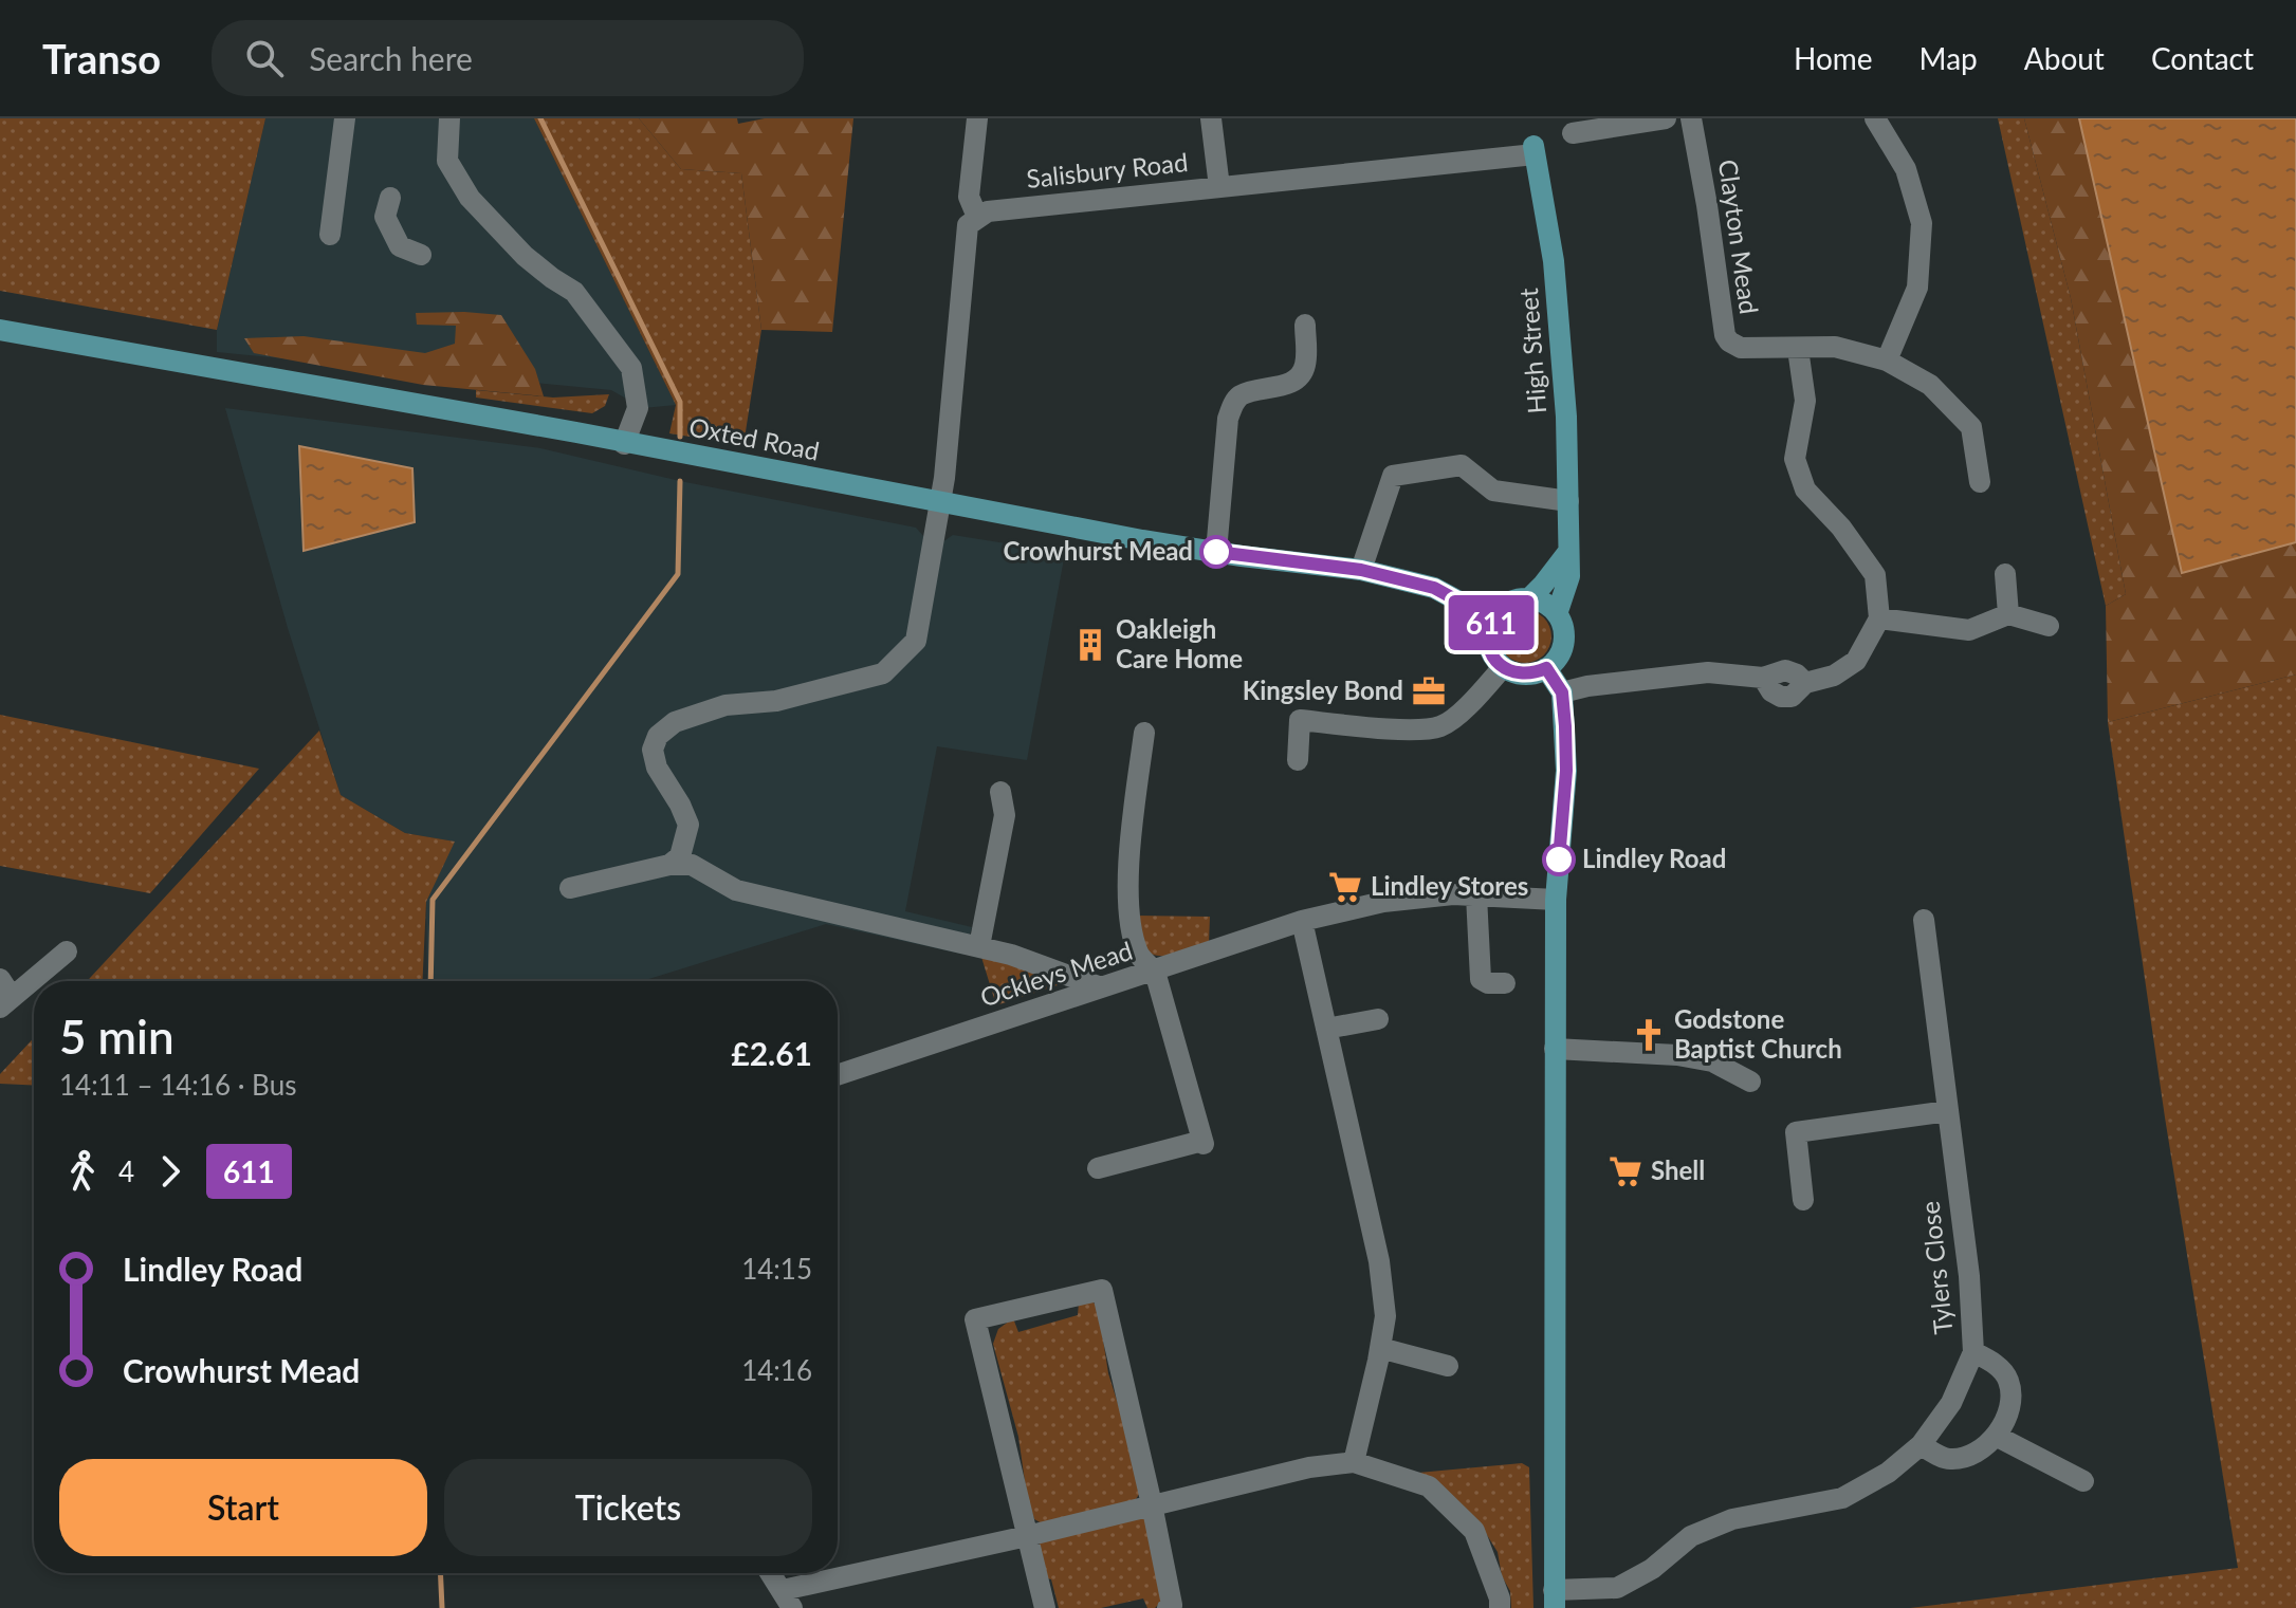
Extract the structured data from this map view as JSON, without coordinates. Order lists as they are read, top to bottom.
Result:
{
  "streets": {
    "main road": ["High Street", "Oxted Road"],
    "street": [
      "Salisbury Road",
      "Clayton Mead",
      "Ockleys Mead",
      "Tylers Close"
    ]
  },
  "crossings": [
    ["Salisbury Road", "High Street"],
    ["High Street", "Oxted Road"]
  ],
  "places": {
    "other": ["Crowhurst Mead", "Lindley Road"],
    "building": ["Oakleigh Care Home"],
    "office": ["Kingsley Bond"],
    "supermarket": ["Lindley Stores", "Shell"],
    "church": ["Godstone Baptist Church"]
  },
  "lines": ["bus line 611"],
  "page": {
    "header": "Transo",
    "search": "Search here",
    "nav": [
      "Home",
      "Map",
      "About",
      "Contact"
    ],
    "on_map": "611",
    "heading": ["5 min", "14:11 – 14:16 · Bus", "£2.61"],
    "legs": ["4", "611"],
    "list": [
      {
        "name": "Lindley Road",
        "value": "14:15"
      },
      {
        "name": "Crowhurst Mead",
        "value": "14:16"
      }
    ],
    "buttons": ["Start", "Tickets"]
  }
}
